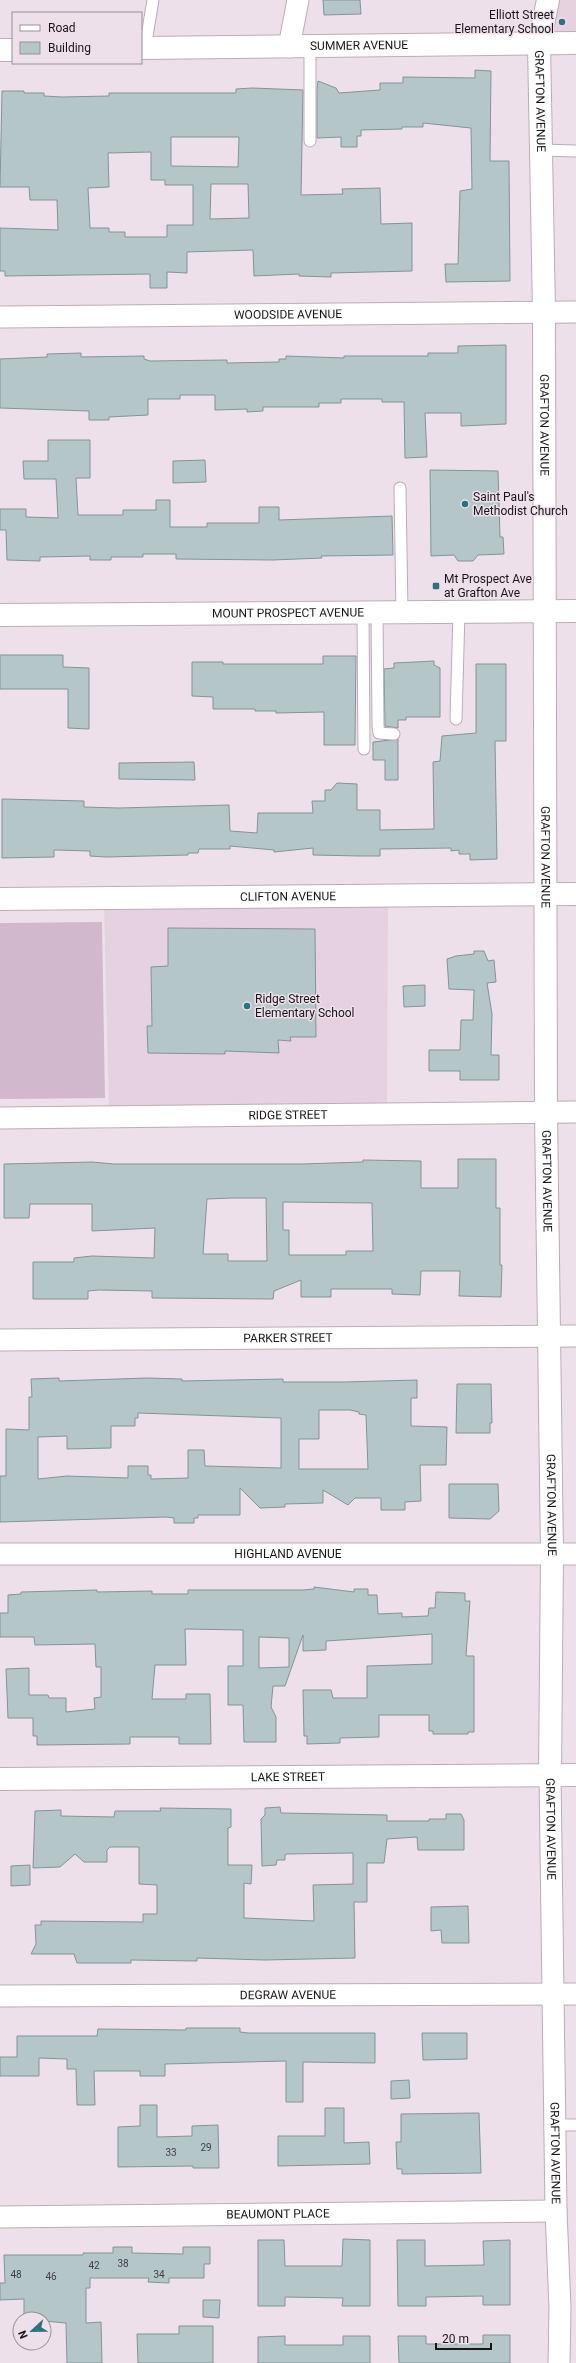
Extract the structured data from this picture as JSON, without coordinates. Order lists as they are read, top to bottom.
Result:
{
  "streets": {
    "street": [
      "SUMMER AVENUE",
      "GRAFTON AVENUE",
      "WOODSIDE AVENUE",
      "MOUNT PROSPECT AVENUE",
      "CLIFTON AVENUE",
      "RIDGE STREET",
      "PARKER STREET",
      "HIGHLAND AVENUE",
      "LAKE STREET",
      "DEGRAW AVENUE",
      "BEAUMONT PLACE"
    ]
  },
  "crossings": [
    ["SUMMER AVENUE", "GRAFTON AVENUE"],
    ["GRAFTON AVENUE", "WOODSIDE AVENUE"],
    ["GRAFTON AVENUE", "MOUNT PROSPECT AVENUE"],
    ["GRAFTON AVENUE", "CLIFTON AVENUE"],
    ["GRAFTON AVENUE", "RIDGE STREET"],
    ["GRAFTON AVENUE", "PARKER STREET"],
    ["GRAFTON AVENUE", "HIGHLAND AVENUE"],
    ["GRAFTON AVENUE", "LAKE STREET"],
    ["GRAFTON AVENUE", "DEGRAW AVENUE"],
    ["GRAFTON AVENUE", "BEAUMONT PLACE"]
  ],
  "places": {
    "other": ["Elliott Street Elementary School", "Saint Paul's Methodist Church", "Ridge Street Elementary School"],
    "transit": ["Mt Prospect Ave at Grafton Ave"]
  },
  "house_numbers": [
    "29",
    "33",
    "38",
    "42",
    "48",
    "34",
    "46"
  ],
  "legend": ["Road", "Building"],
  "scale_bar": "20 m",
  "north": "left"
}
